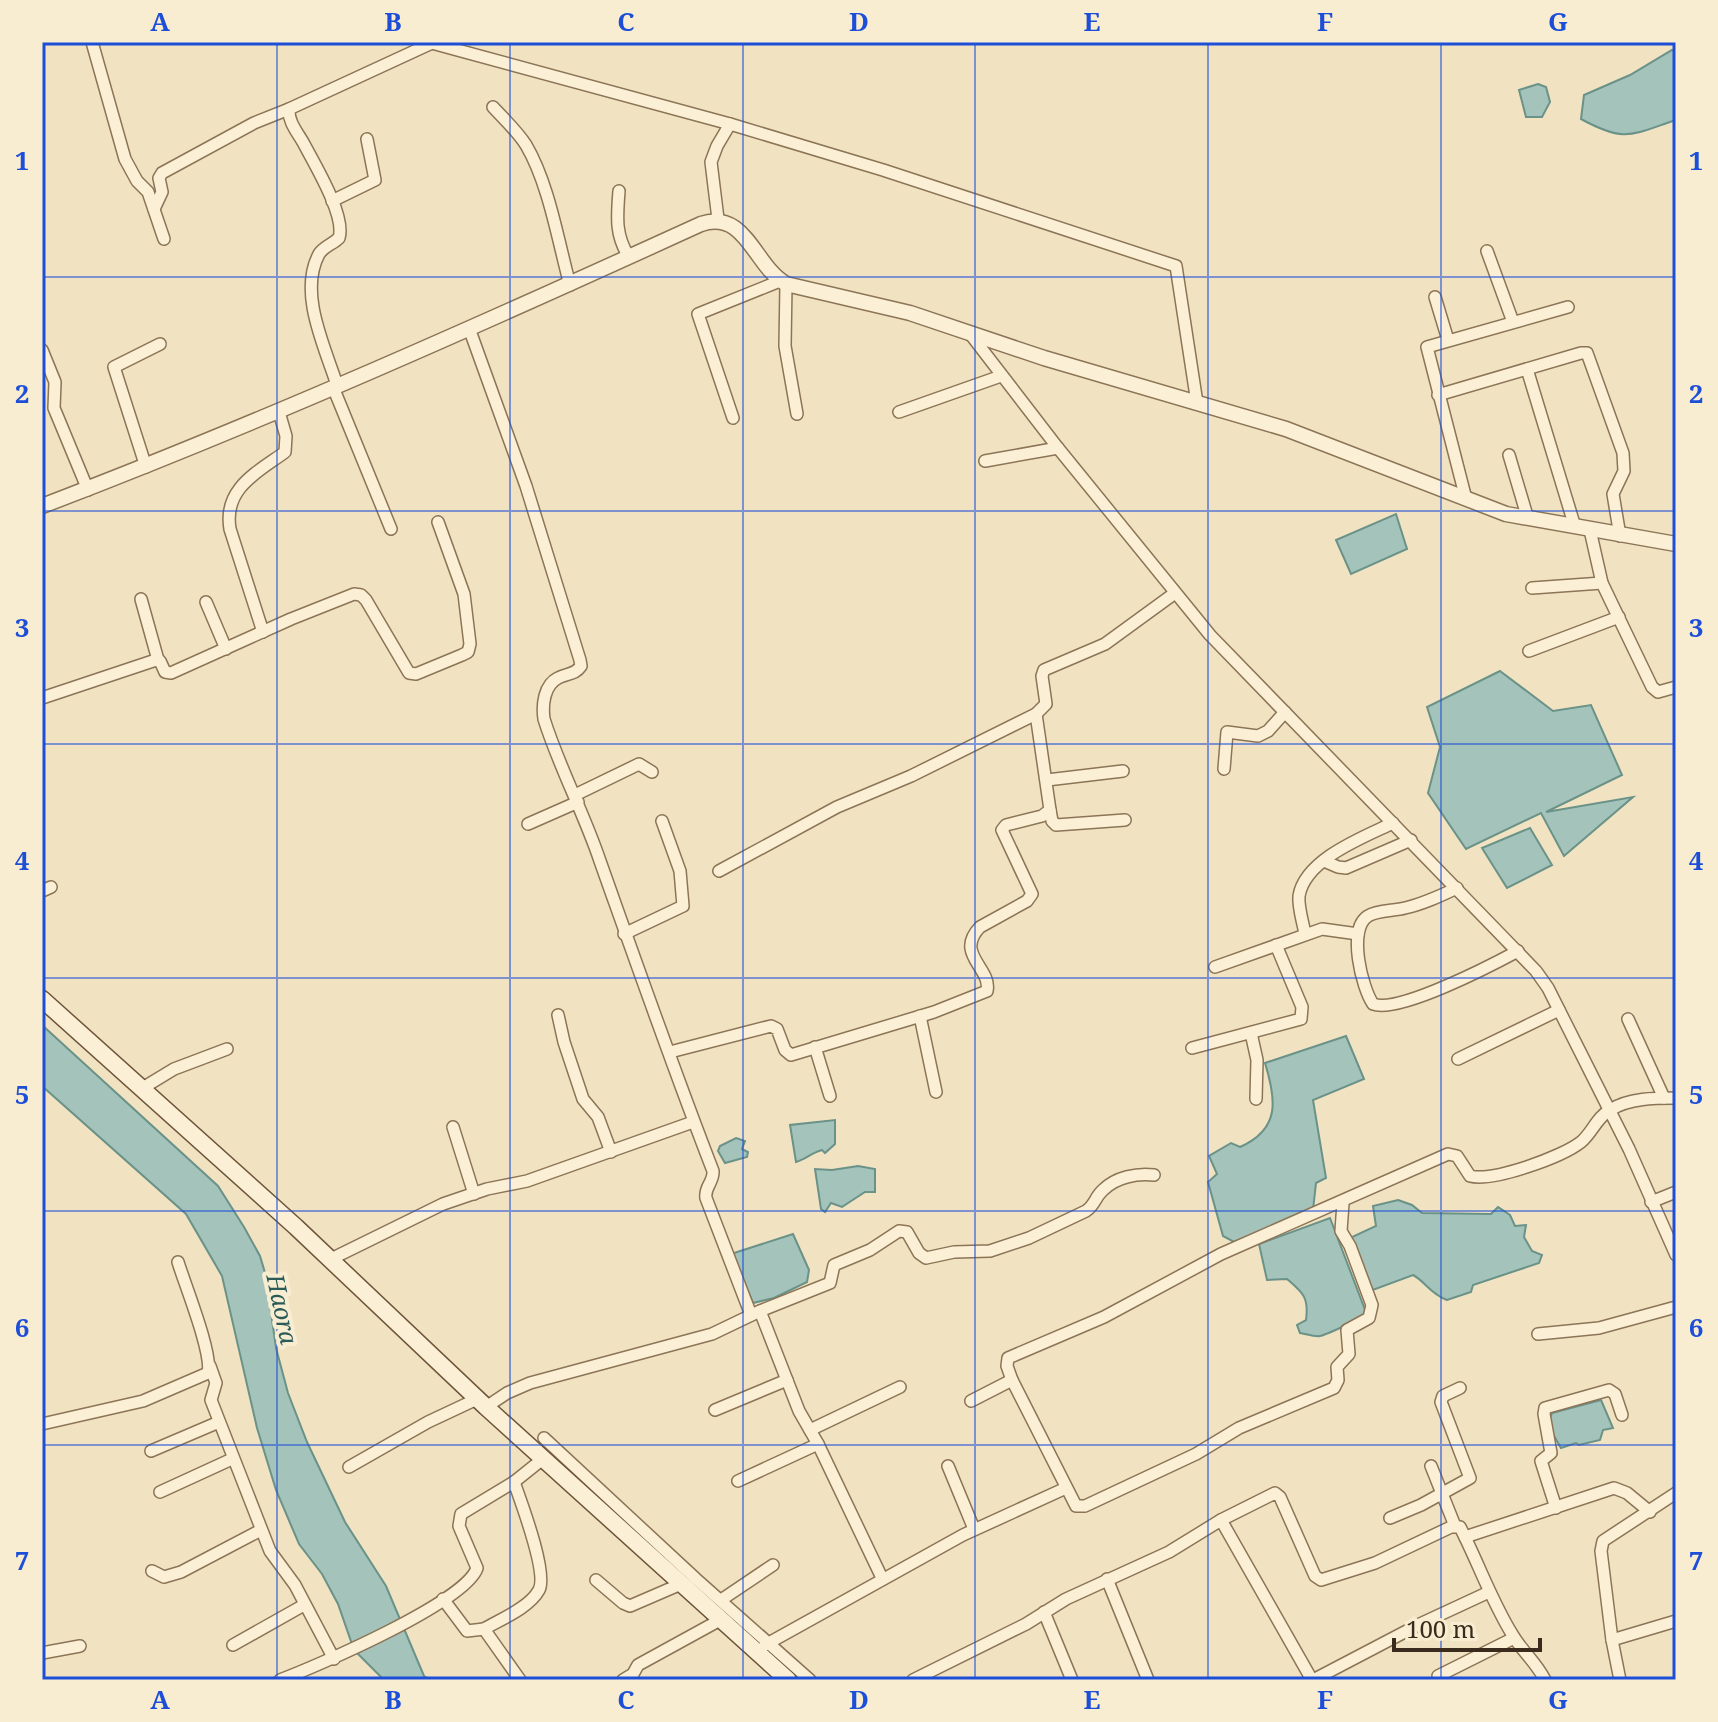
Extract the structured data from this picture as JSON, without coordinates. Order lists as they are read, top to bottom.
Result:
{
  "water": ["Haora"],
  "scale_bar": "100 m",
  "grid": {
    "columns": [
      "A",
      "B",
      "C",
      "D",
      "E",
      "F",
      "G"
    ],
    "rows": [
      "1",
      "2",
      "3",
      "4",
      "5",
      "6",
      "7"
    ]
  }
}
